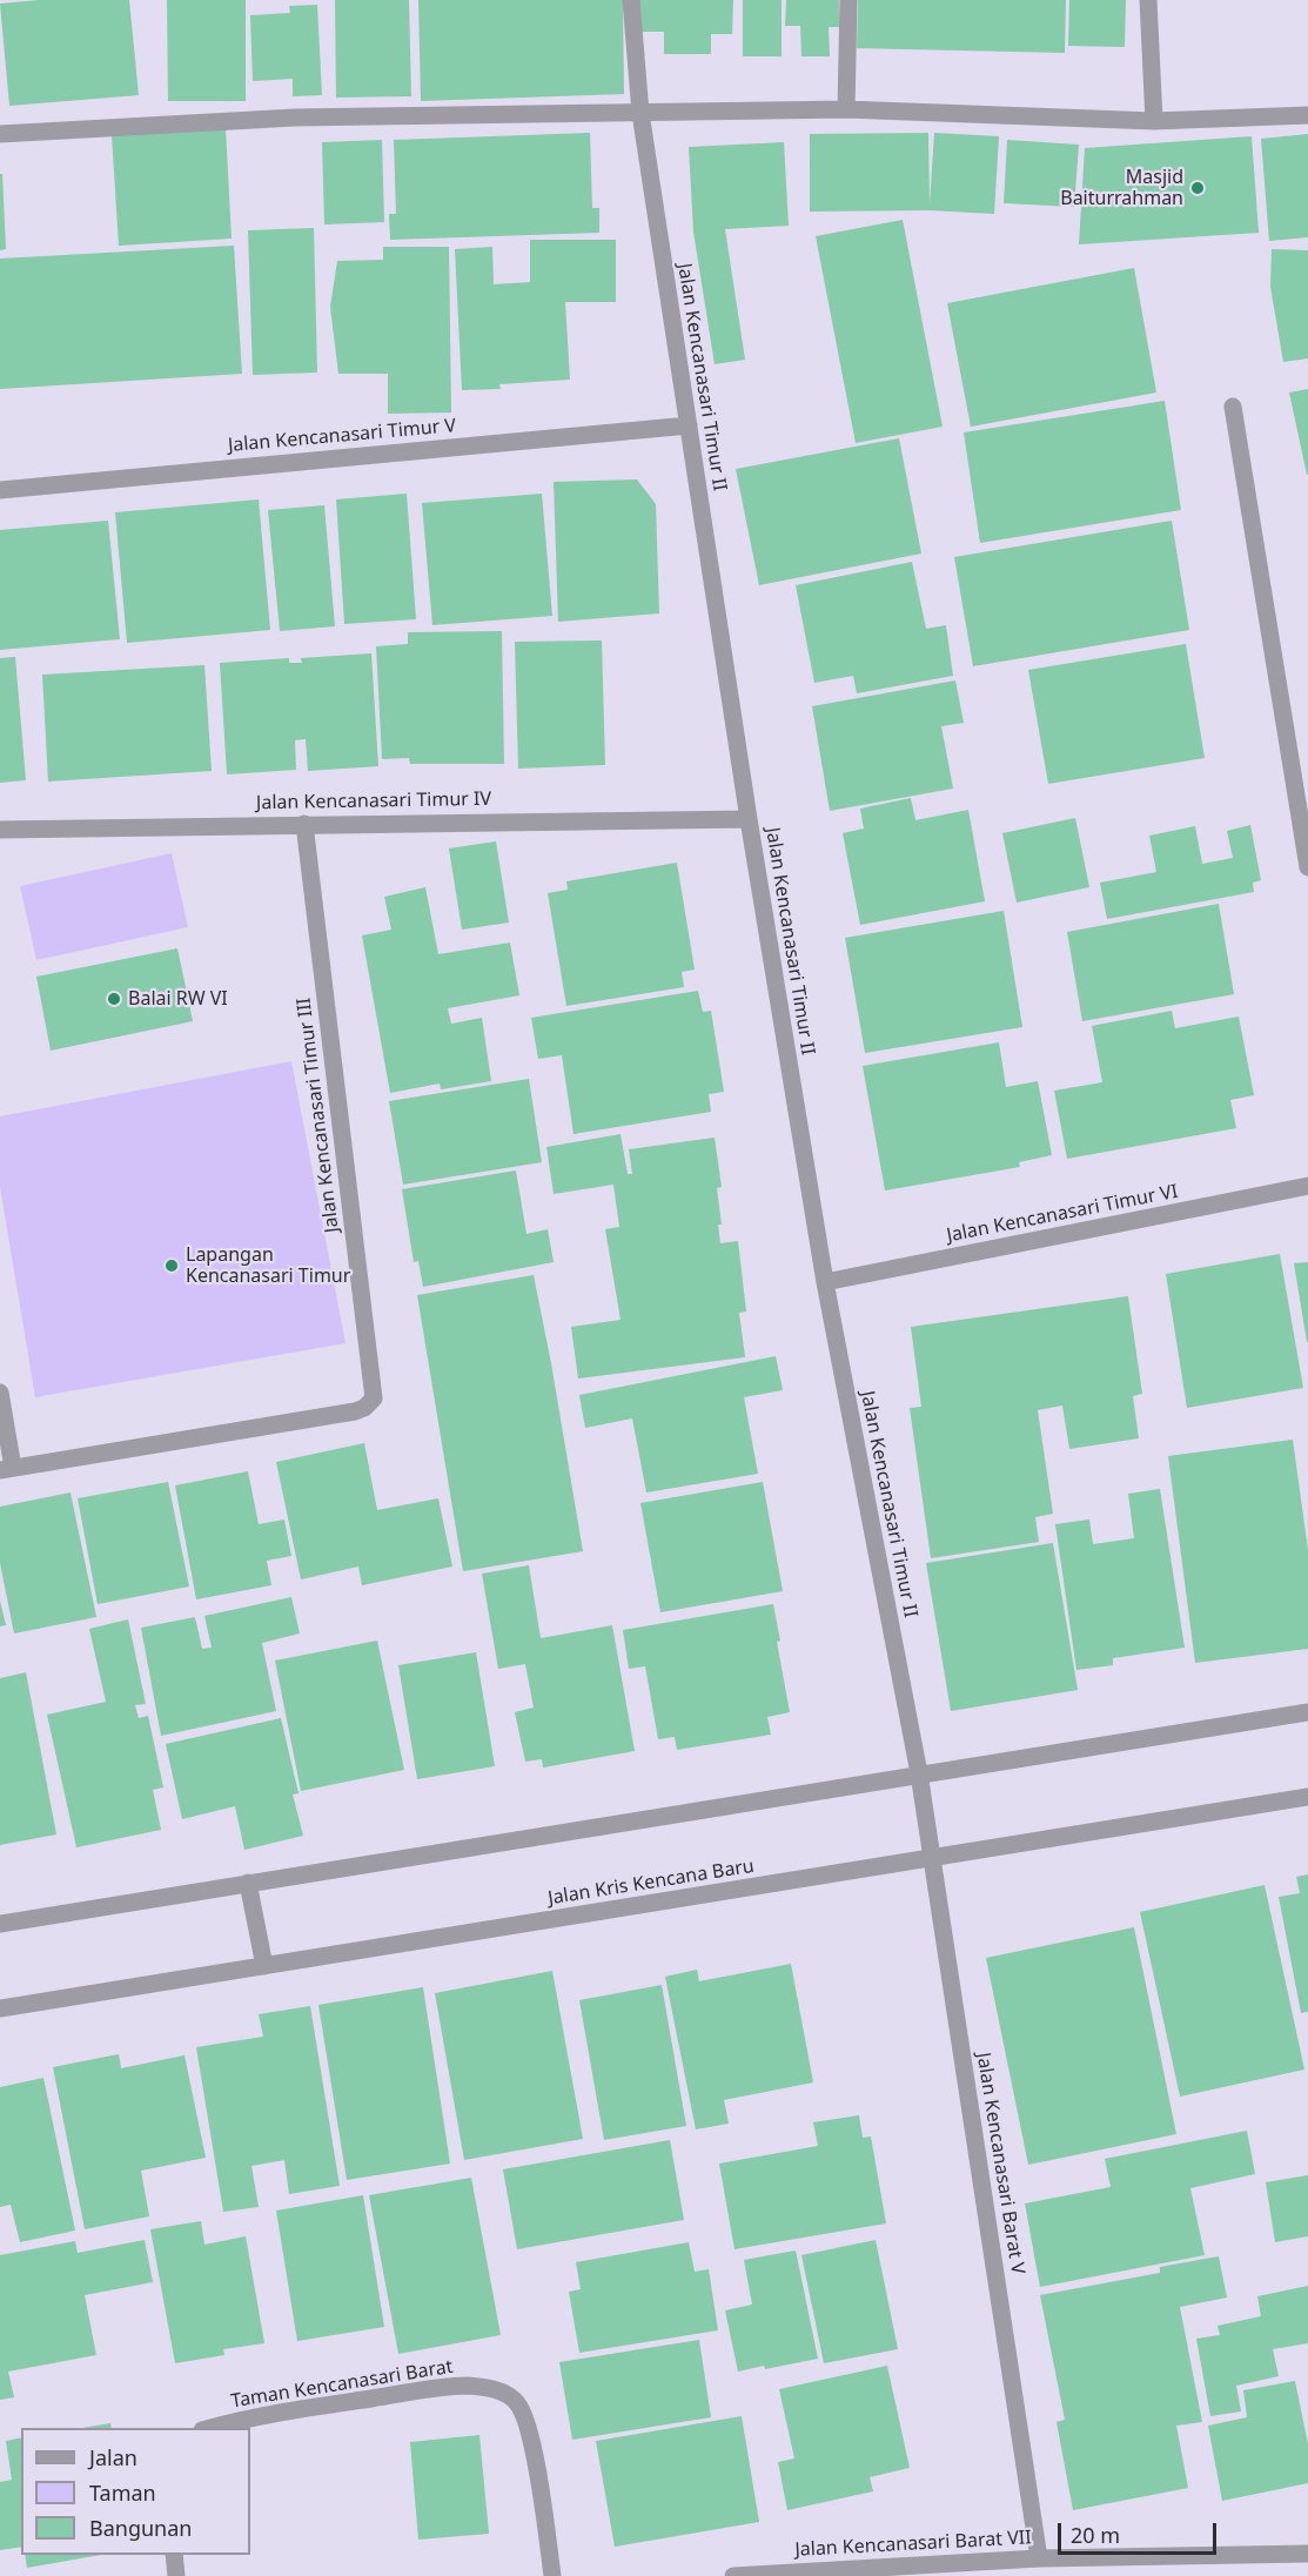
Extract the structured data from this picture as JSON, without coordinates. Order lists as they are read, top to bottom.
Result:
{
  "streets": {
    "street": [
      "Jalan Kencanasari Timur II",
      "Jalan Kencanasari Timur V",
      "Jalan Kencanasari Timur IV",
      "Jalan Kencanasari Timur III",
      "Jalan Kencanasari Timur VI",
      "Jalan Kris Kencana Baru",
      "Jalan Kencanasari Barat V",
      "Taman Kencanasari Barat",
      "Jalan Kencanasari Barat VII"
    ]
  },
  "crossings": [
    ["Jalan Kencanasari Timur II", "Jalan Kencanasari Timur V"],
    ["Jalan Kencanasari Timur II", "Jalan Kencanasari Timur IV"],
    ["Jalan Kencanasari Timur II", "Jalan Kencanasari Timur VI"],
    ["Jalan Kencanasari Timur II", "Jalan Kencanasari Barat V"],
    ["Jalan Kencanasari Timur IV", "Jalan Kencanasari Timur III"],
    ["Jalan Kris Kencana Baru", "Jalan Kencanasari Barat V"],
    ["Jalan Kencanasari Barat V", "Jalan Kencanasari Barat VII"]
  ],
  "places": ["Masjid Baiturrahman", "Balai RW VI", "Lapangan Kencanasari Timur"],
  "legend": ["Jalan", "Taman", "Bangunan"],
  "scale_bar": "20 m"
}
